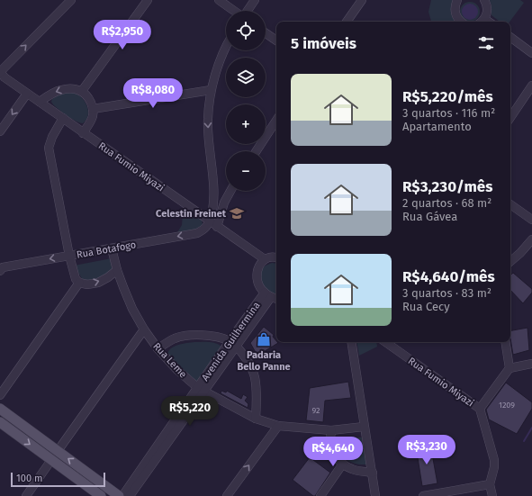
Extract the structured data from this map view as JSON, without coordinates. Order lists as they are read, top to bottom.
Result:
{
  "streets": {
    "street": [
      "Rua Fumio Miyazi",
      "Rua Botafogo",
      "Avenida Guilhermina",
      "Rua Leme"
    ]
  },
  "crossings": [
    ["Rua Fumio Miyazi", "Rua Botafogo"],
    ["Rua Fumio Miyazi", "Avenida Guilhermina"],
    ["Rua Botafogo", "Rua Leme"],
    ["Avenida Guilhermina", "Rua Leme"]
  ],
  "one_way": ["Rua Botafogo"],
  "places": {
    "school or university": ["Celestin Freinet"],
    "shop": ["Padaria Bello Panne"]
  },
  "house_numbers": ["1209", "92"],
  "scale_bar": "100 m",
  "page": {
    "map_buttons": ["+", "−"],
    "price": [
      "R$2,950",
      "R$8,080",
      "R$5,220",
      "R$3,230",
      "R$4,640"
    ],
    "heading": "5 imóveis",
    "list": [
      {
        "name": "R$5,220/mês",
        "note": "3 quartos · 116 m² · Apartamento"
      },
      {
        "name": "R$3,230/mês",
        "note": "2 quartos · 68 m² · Rua Gávea"
      },
      {
        "name": "R$4,640/mês",
        "note": "3 quartos · 83 m² · Rua Cecy"
      }
    ],
    "scale": "100 m"
  }
}
